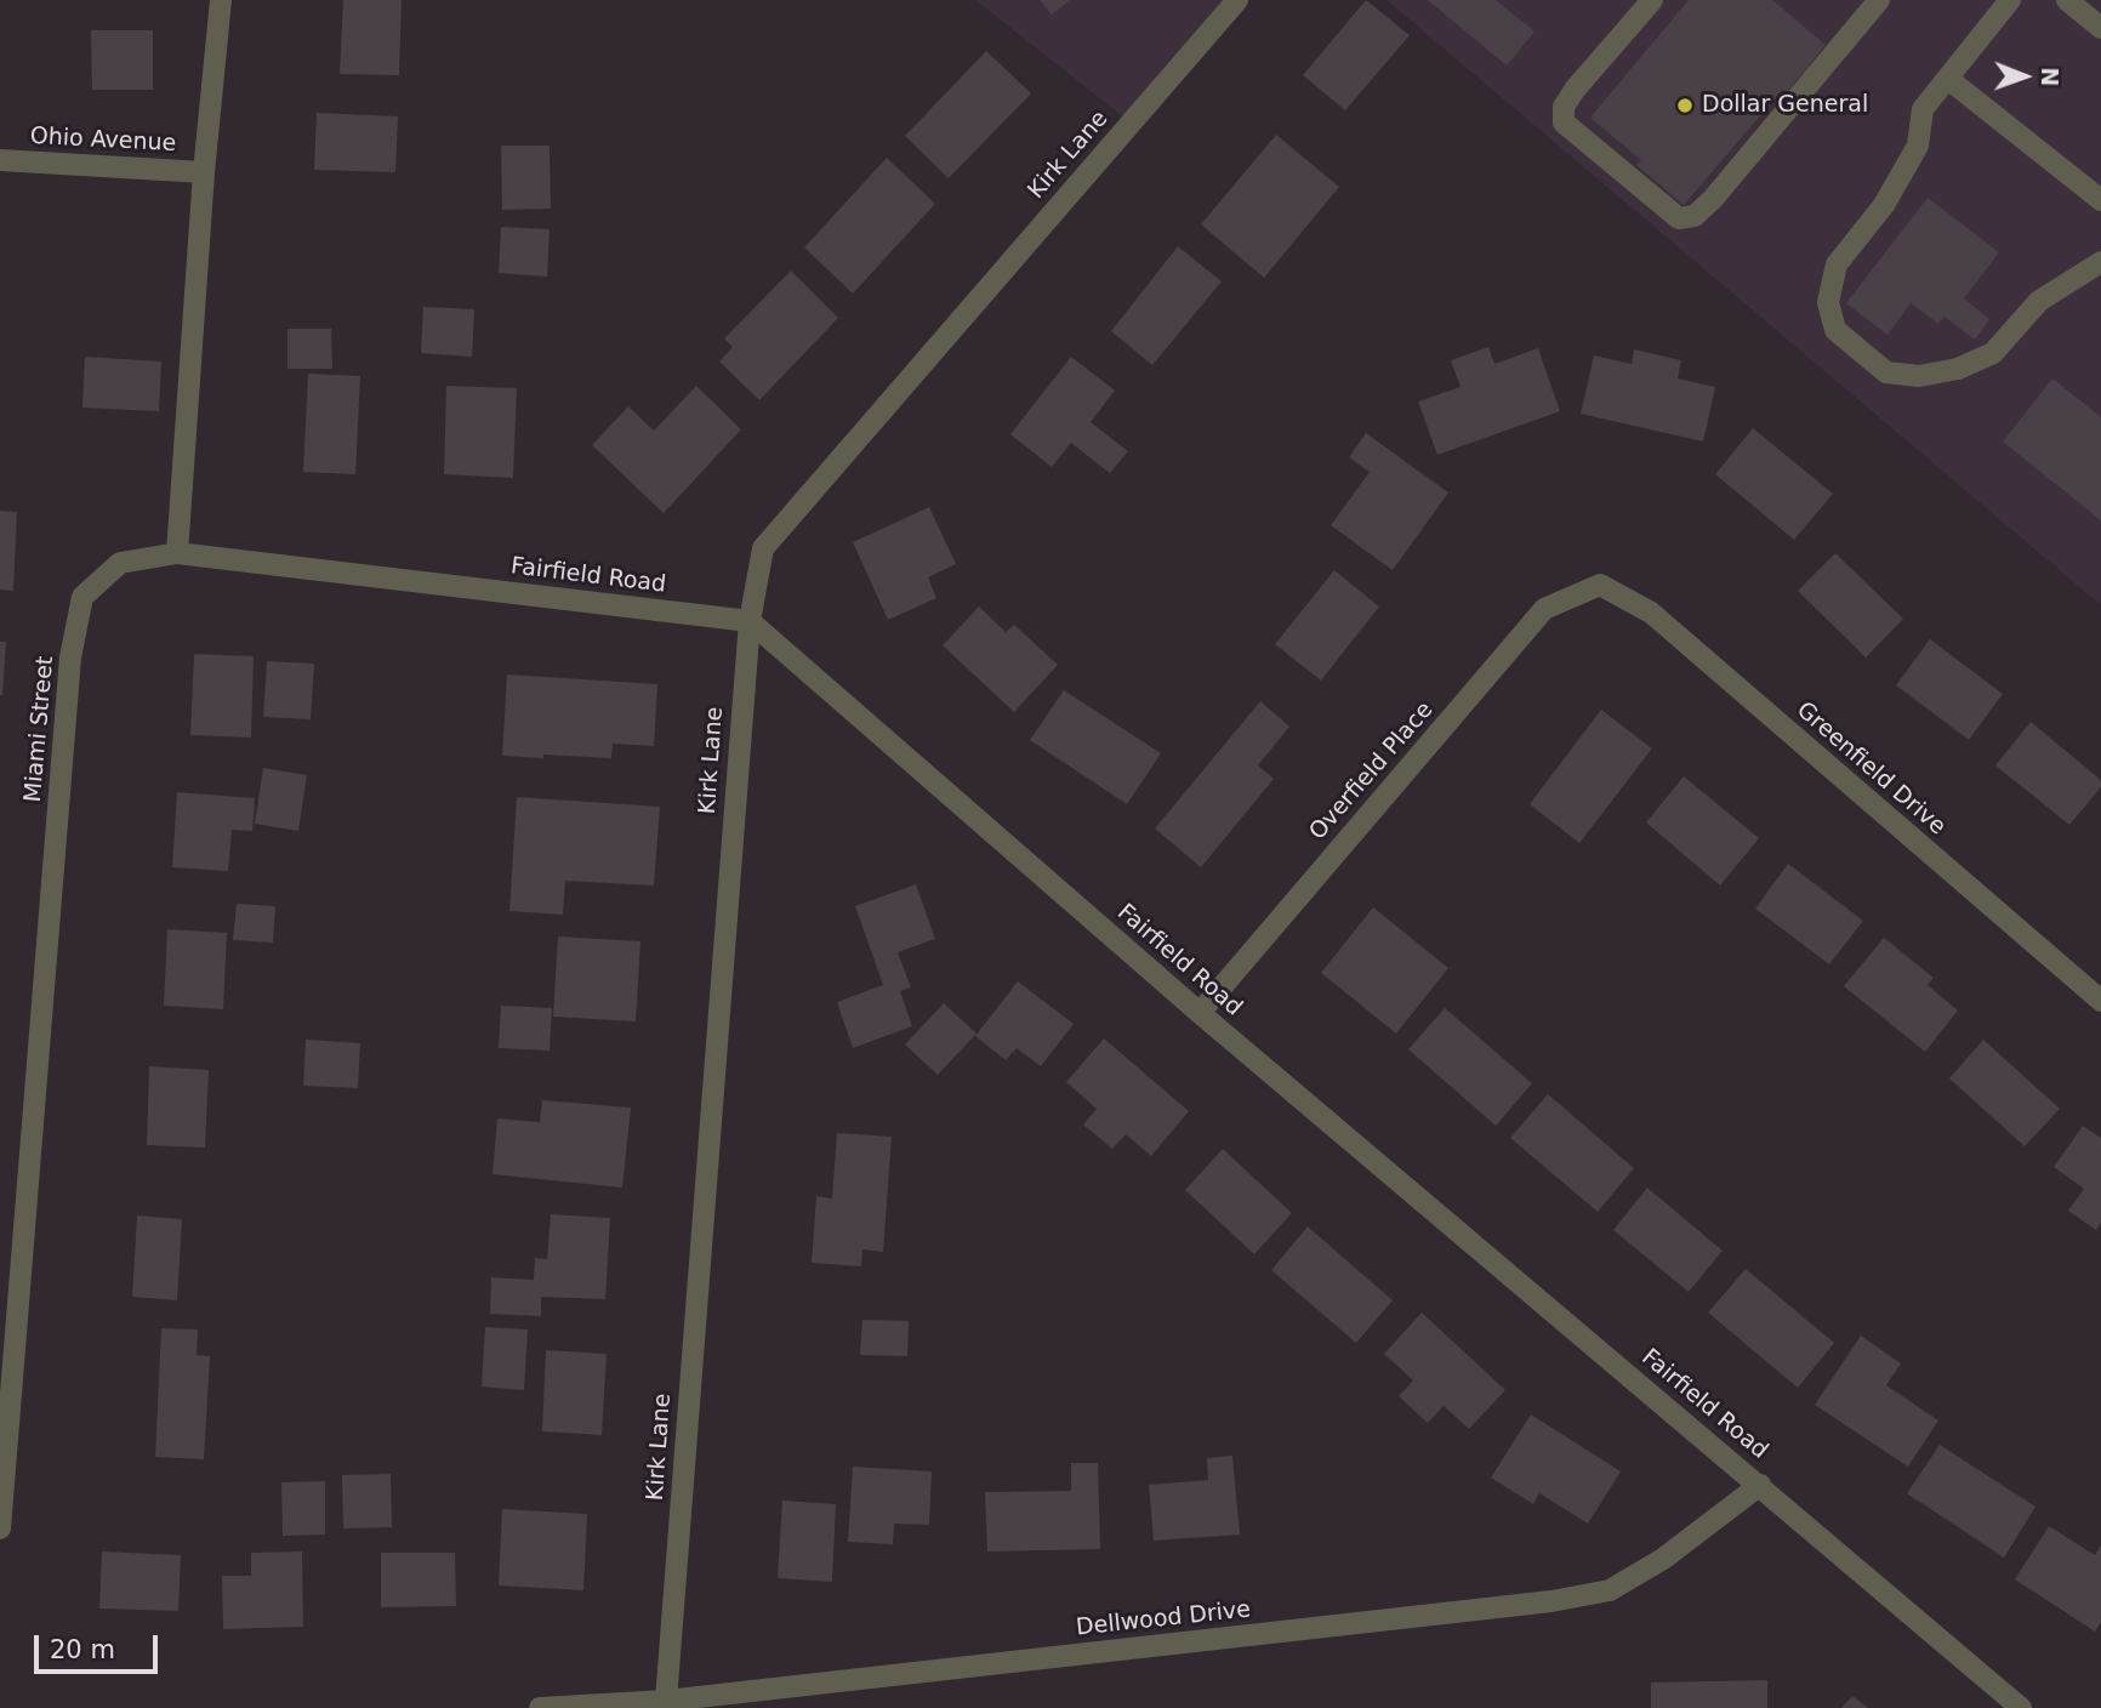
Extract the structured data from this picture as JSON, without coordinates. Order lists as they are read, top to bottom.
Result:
{
  "streets": {
    "street": [
      "Ohio Avenue",
      "Kirk Lane",
      "Fairfield Road",
      "Miami Street",
      "Greenfield Drive",
      "Overfield Place",
      "Dellwood Drive"
    ]
  },
  "crossings": [
    ["Kirk Lane", "Fairfield Road"],
    ["Kirk Lane", "Dellwood Drive"],
    ["Fairfield Road", "Miami Street"],
    ["Fairfield Road", "Overfield Place"],
    ["Fairfield Road", "Dellwood Drive"],
    ["Greenfield Drive", "Overfield Place"]
  ],
  "places": ["Dollar General"],
  "scale_bar": "20 m",
  "north": "right"
}
